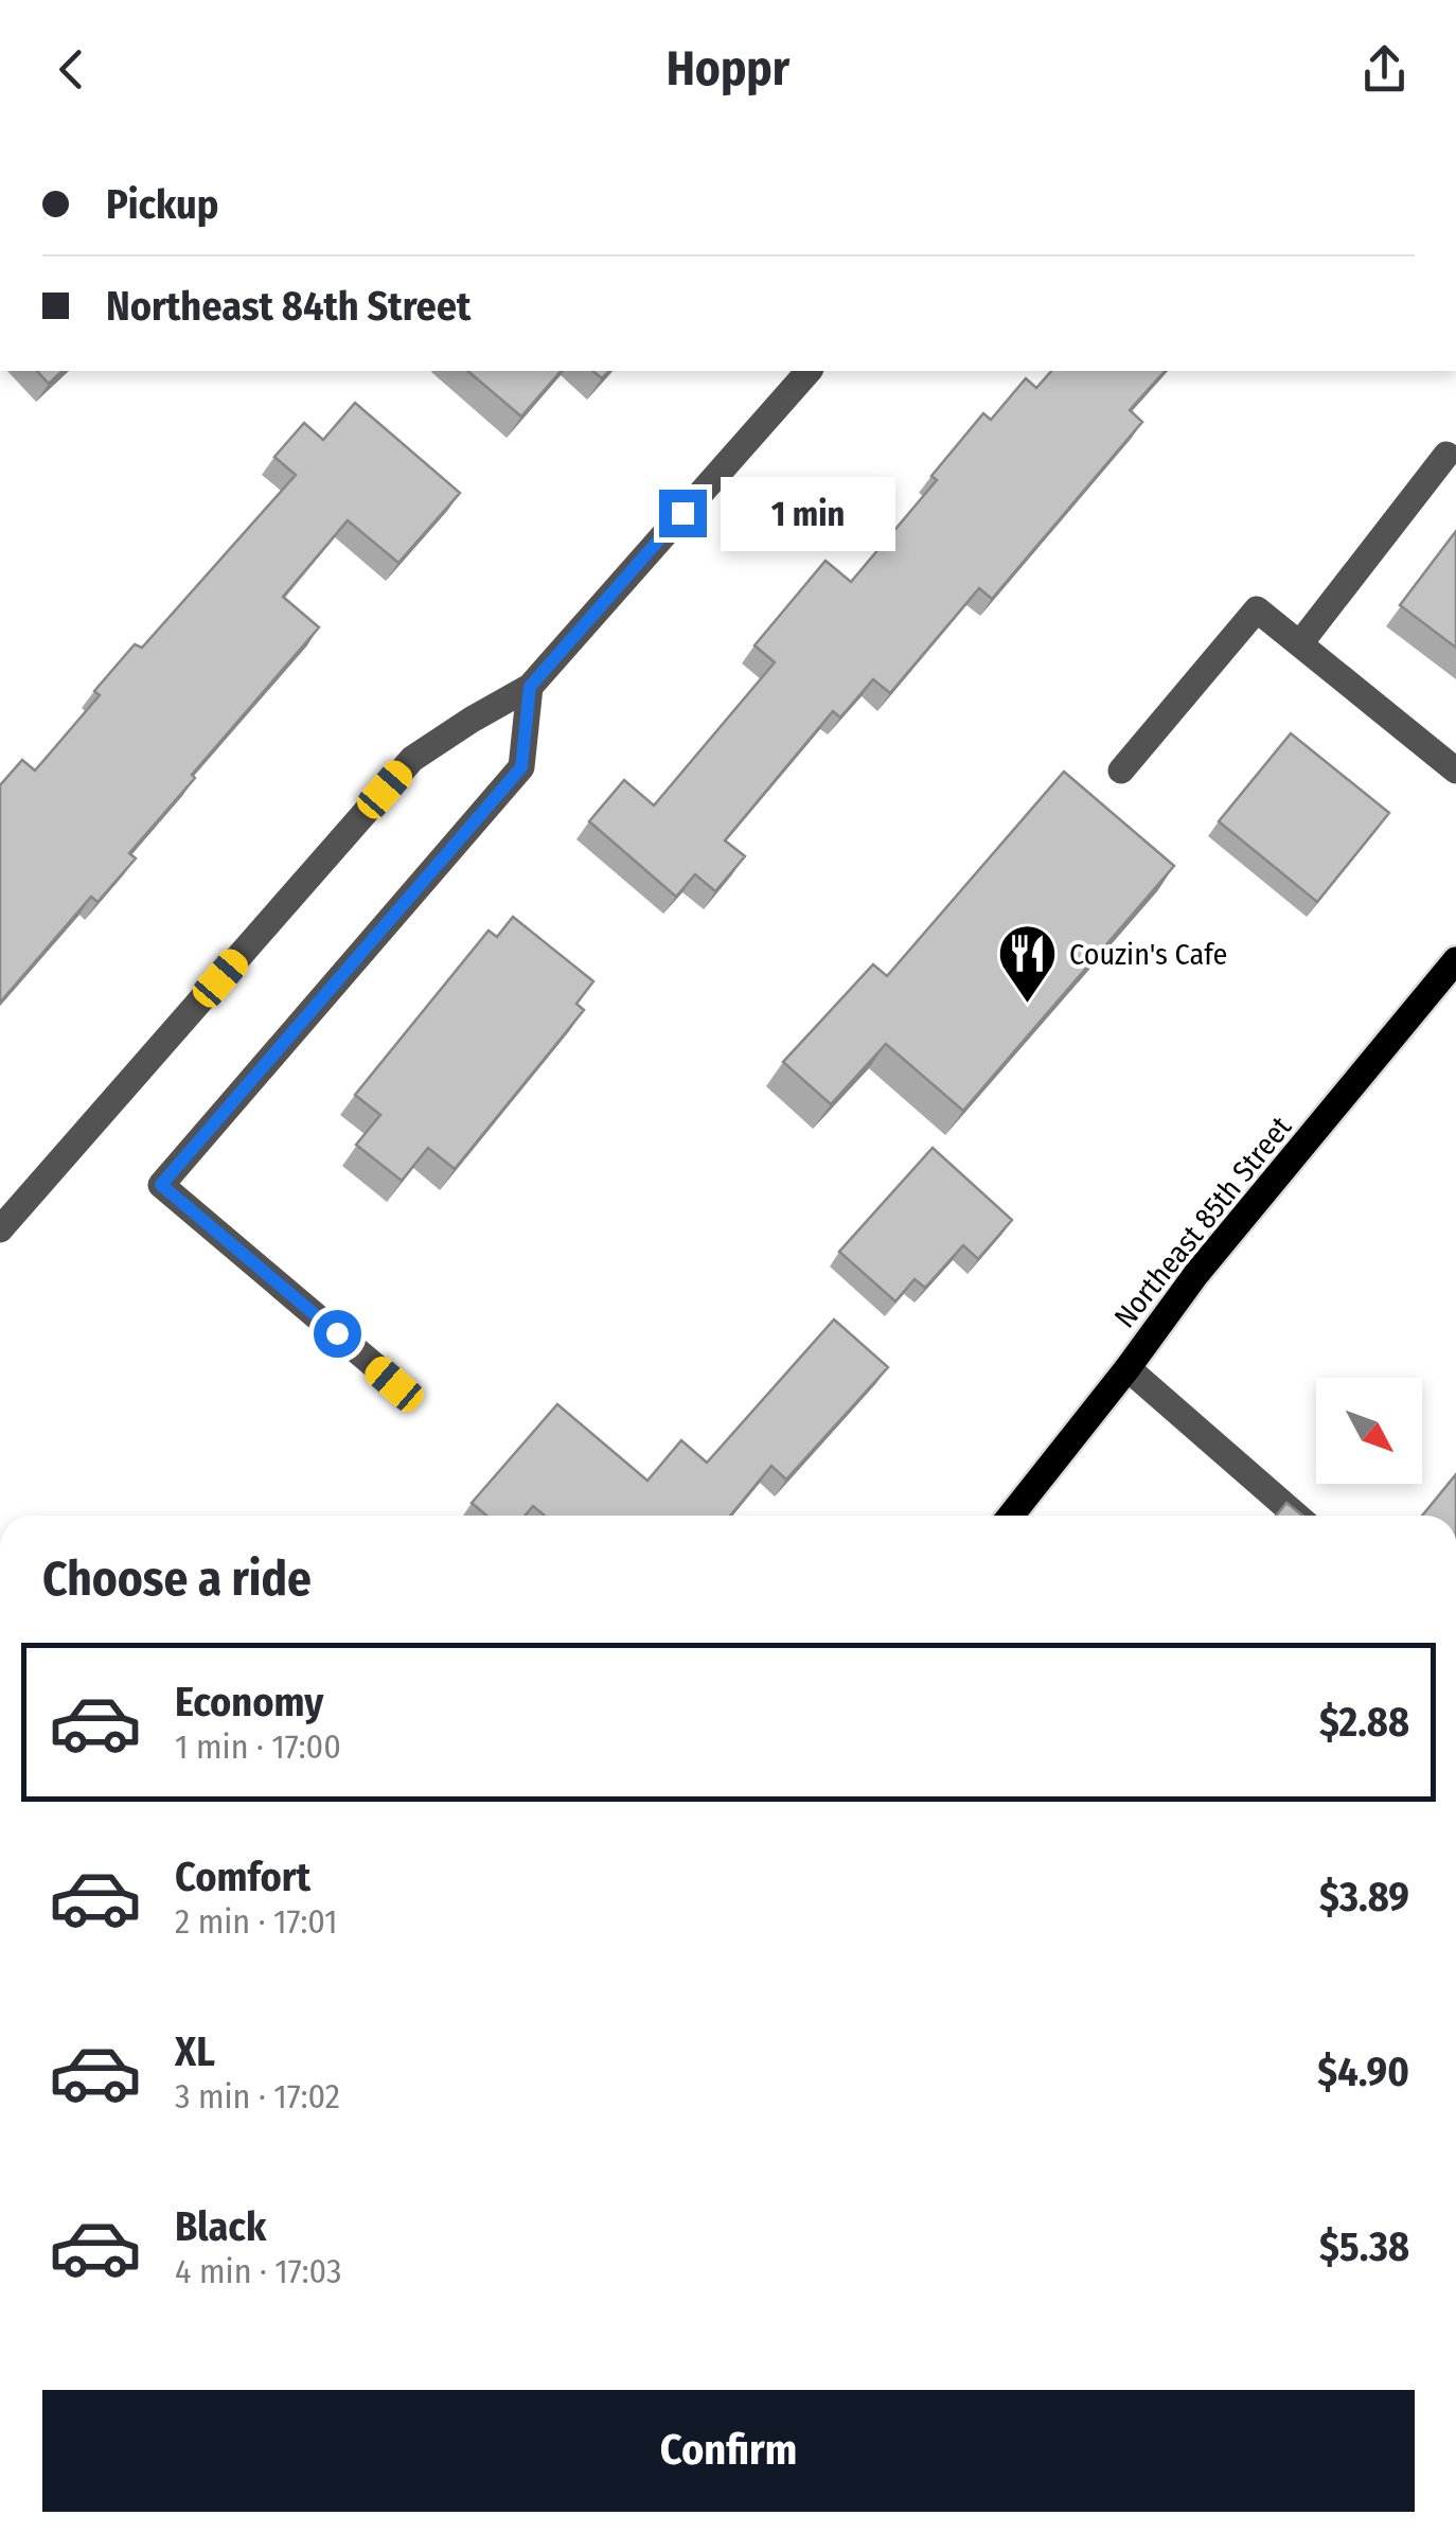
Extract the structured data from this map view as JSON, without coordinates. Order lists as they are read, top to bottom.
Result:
{
  "streets": {
    "main road": ["Northeast 85th Street"]
  },
  "places": {
    "restaurant": ["Couzin's Cafe"]
  },
  "north": "bottom right",
  "page": {
    "header": "Hoppr",
    "banner": ["Pickup", "Northeast 84th Street"],
    "bubble": "1 min",
    "heading": "Choose a ride",
    "list": [
      {
        "name": "Economy",
        "note": "1 min · 17:00",
        "value": "$2.88"
      },
      {
        "name": "Comfort",
        "note": "2 min · 17:01",
        "value": "$3.89"
      },
      {
        "name": "XL",
        "note": "3 min · 17:02",
        "value": "$4.90"
      },
      {
        "name": "Black",
        "note": "4 min · 17:03",
        "value": "$5.38"
      }
    ],
    "buttons": "Confirm"
  }
}
